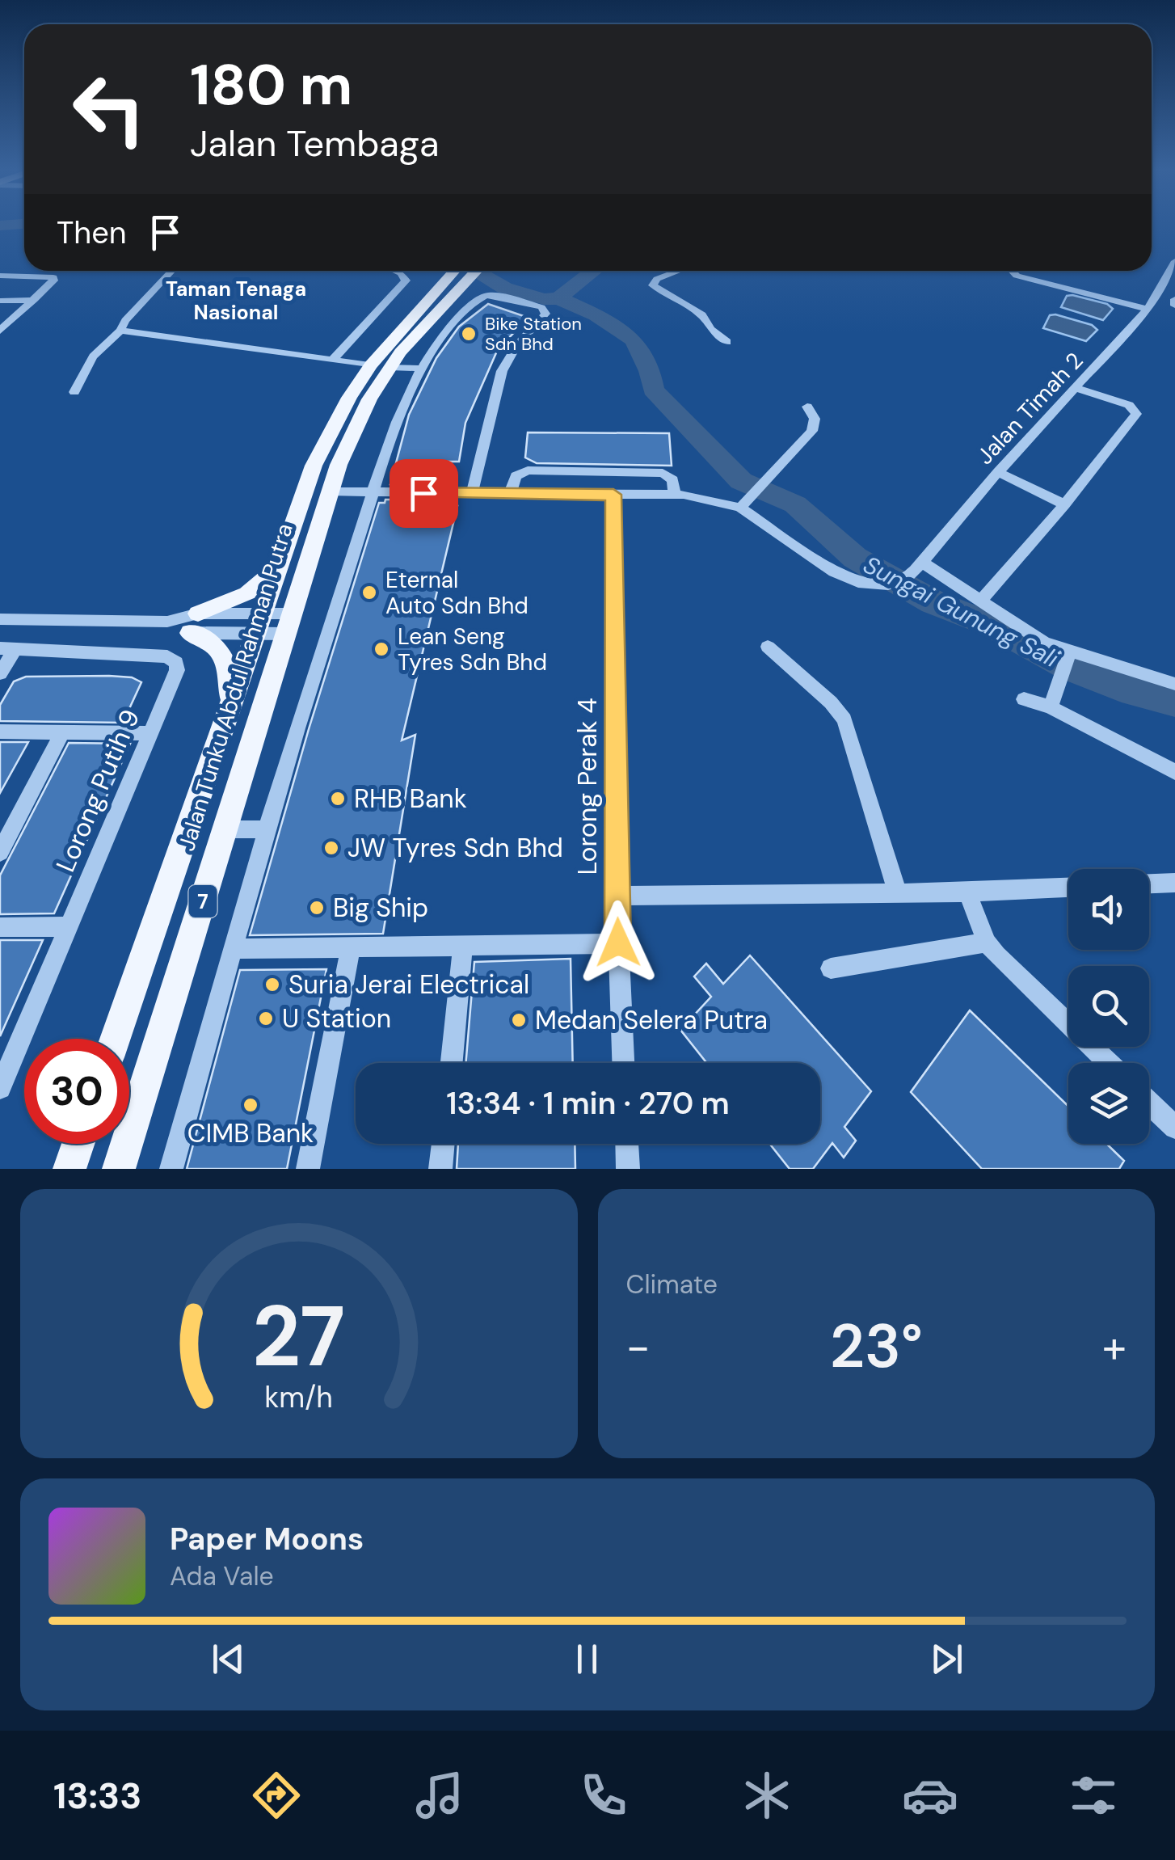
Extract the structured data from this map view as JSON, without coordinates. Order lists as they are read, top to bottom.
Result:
{
  "streets": {
    "main road": ["Jalan Tunku Abdul Rahman Putra", "7"],
    "street": ["Jalan Timah 2", "Lorong Perak 4", "Lorong Putih 9"]
  },
  "districts": ["Taman Tenaga Nasional"],
  "water": ["Sungai Gunung Sali"],
  "places": [
    "Bike Station Sdn Bhd",
    "Eternal Auto Sdn Bhd",
    "Lean Seng Tyres Sdn Bhd",
    "RHB Bank",
    "JW Tyres Sdn Bhd",
    "Big Ship",
    "Suria Jerai Electrical",
    "U Station",
    "Medan Selera Putra",
    "CIMB Bank"
  ],
  "page": {
    "turn": ["180 m", "Jalan Tembaga"],
    "then": "Then",
    "limit": "30",
    "trip": "13:34 · 1 min · 270 m",
    "tile": "Climate",
    "heat": ["−", "23°", "+"],
    "song": ["Paper Moons", "Ada Vale"],
    "tabs": "13:33",
    "gauge": ["27", "km/h"]
  }
}
